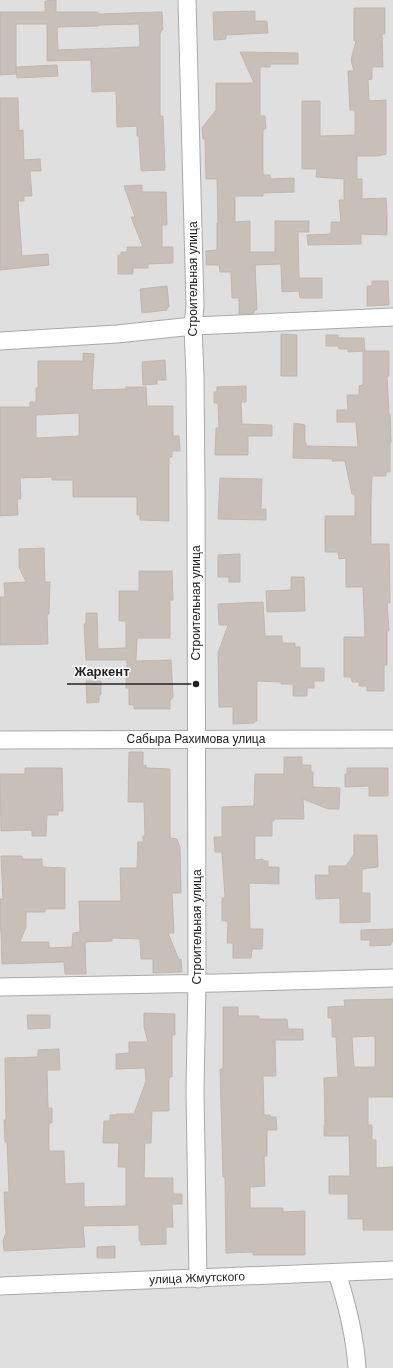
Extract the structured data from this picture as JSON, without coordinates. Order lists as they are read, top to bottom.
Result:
{
  "streets": {
    "street": ["Строительная улица", "Сабыра Рахимова улица", "улица Жмутского"]
  },
  "crossings": [
    ["Строительная улица", "Сабыра Рахимова улица"],
    ["Строительная улица", "улица Жмутского"]
  ],
  "places": ["Жаркент"]
}
